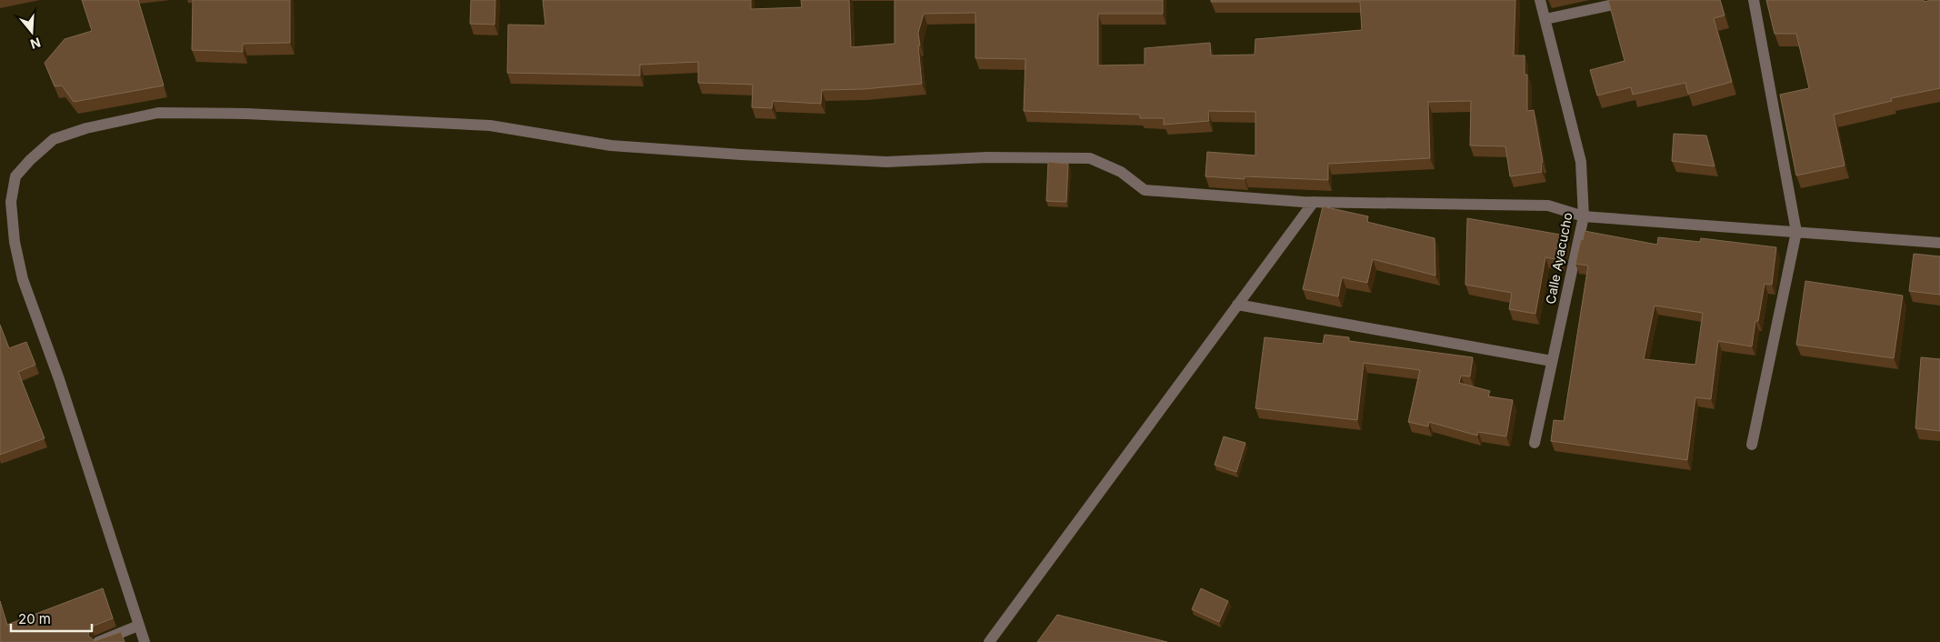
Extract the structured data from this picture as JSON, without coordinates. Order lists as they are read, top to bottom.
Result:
{
  "streets": {
    "street": ["Calle Ayacucho"]
  },
  "scale_bar": "20 m",
  "north": "bottom"
}
